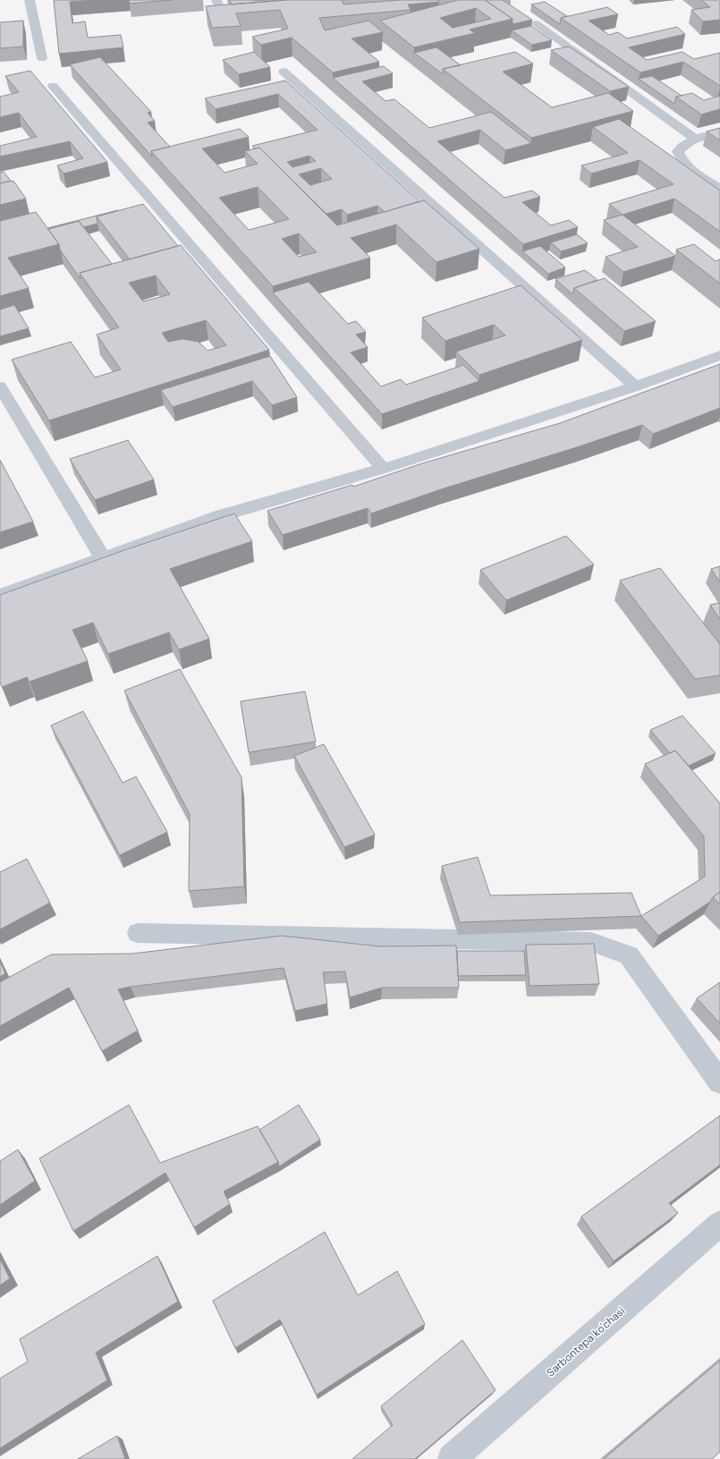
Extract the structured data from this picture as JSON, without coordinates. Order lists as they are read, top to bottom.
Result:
{
  "streets": {
    "street": ["Sarbontepa ko'chasi"]
  }
}
